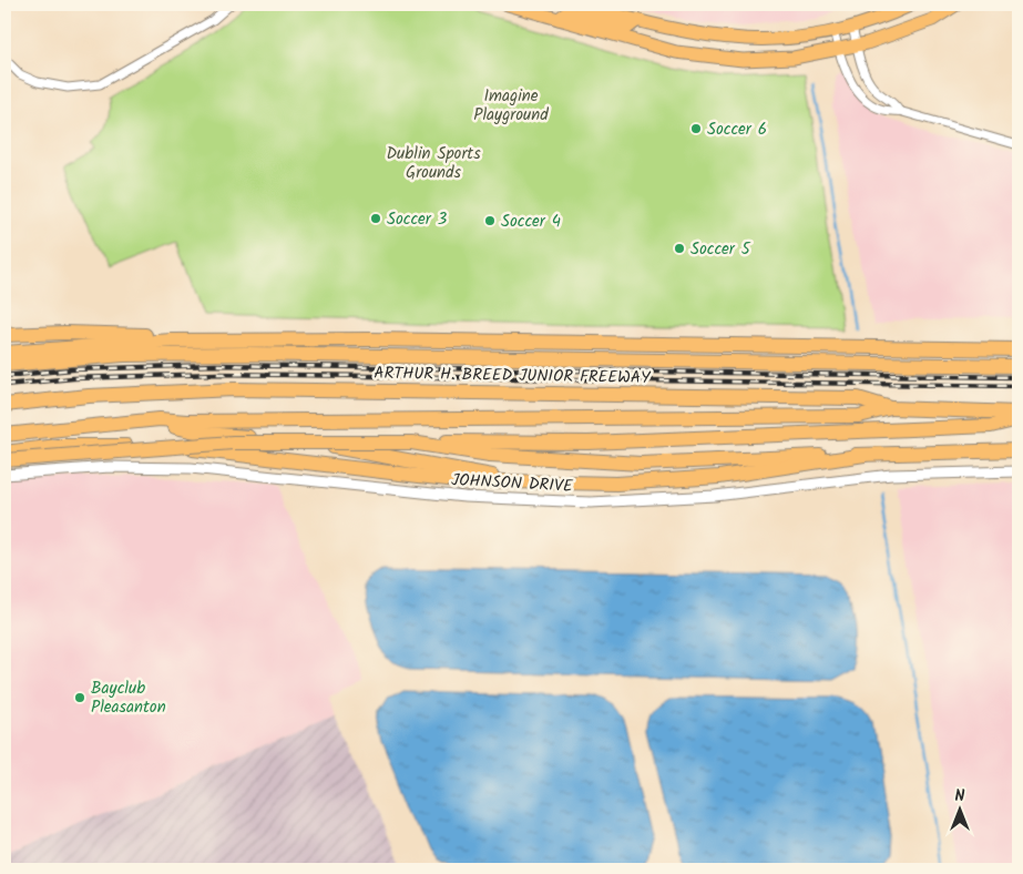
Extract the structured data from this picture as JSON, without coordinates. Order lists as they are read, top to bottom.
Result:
{
  "streets": {
    "highway": ["ARTHUR H. BREED JUNIOR FREEWAY"],
    "street": ["JOHNSON DRIVE"]
  },
  "parks": ["Imagine Playground", "Dublin Sports Grounds"],
  "places": [
    "Soccer 6",
    "Soccer 3",
    "Soccer 4",
    "Soccer 5",
    "Bayclub Pleasanton"
  ],
  "north": "top"
}
